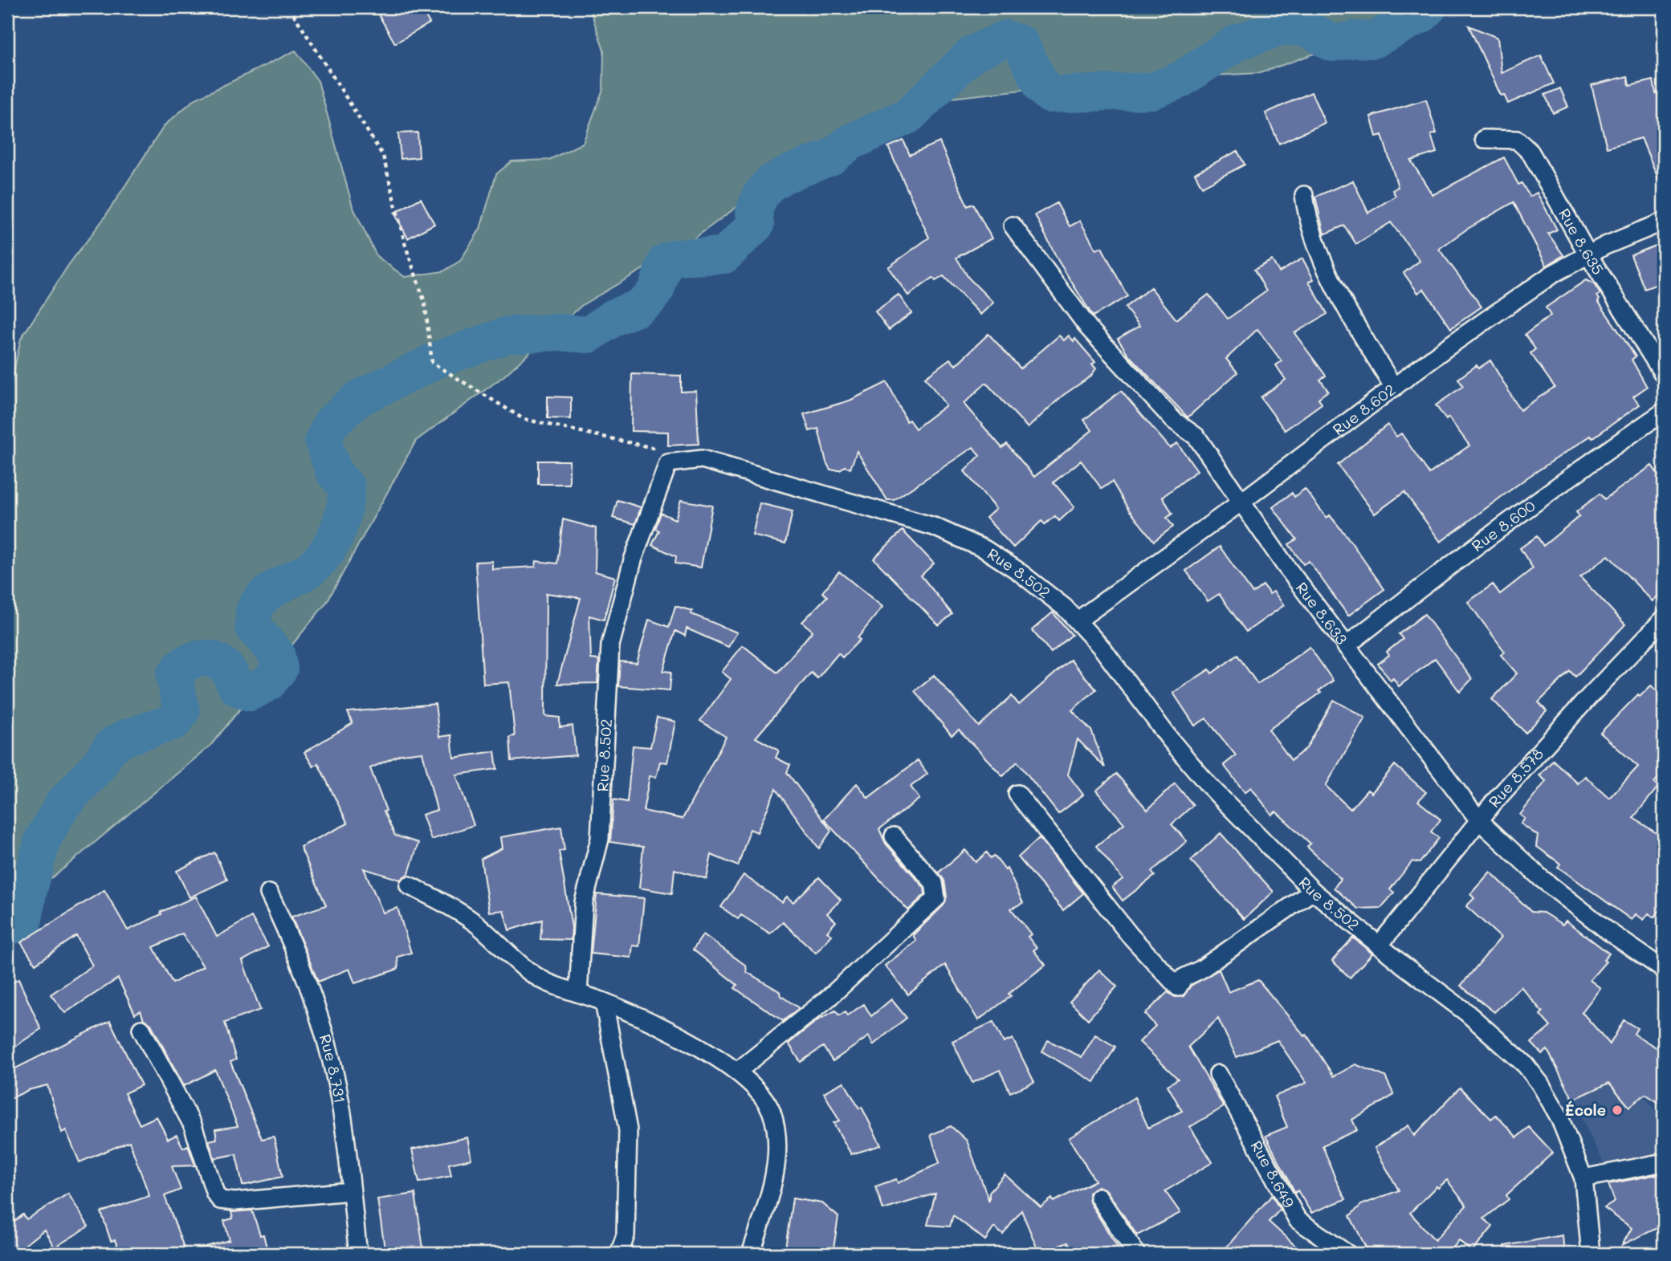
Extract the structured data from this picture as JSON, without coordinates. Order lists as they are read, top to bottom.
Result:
{
  "streets": {
    "street": [
      "Rue 8.635",
      "Rue 8.602",
      "Rue 8.600",
      "Rue 8.502",
      "Rue 8.633",
      "Rue 8.578",
      "Rue 8.731",
      "Rue 8.649"
    ]
  },
  "crossings": [
    ["Rue 8.635", "Rue 8.602"],
    ["Rue 8.602", "Rue 8.502"],
    ["Rue 8.602", "Rue 8.633"],
    ["Rue 8.600", "Rue 8.633"],
    ["Rue 8.502", "Rue 8.578"],
    ["Rue 8.633", "Rue 8.578"]
  ],
  "places": ["École"]
}
